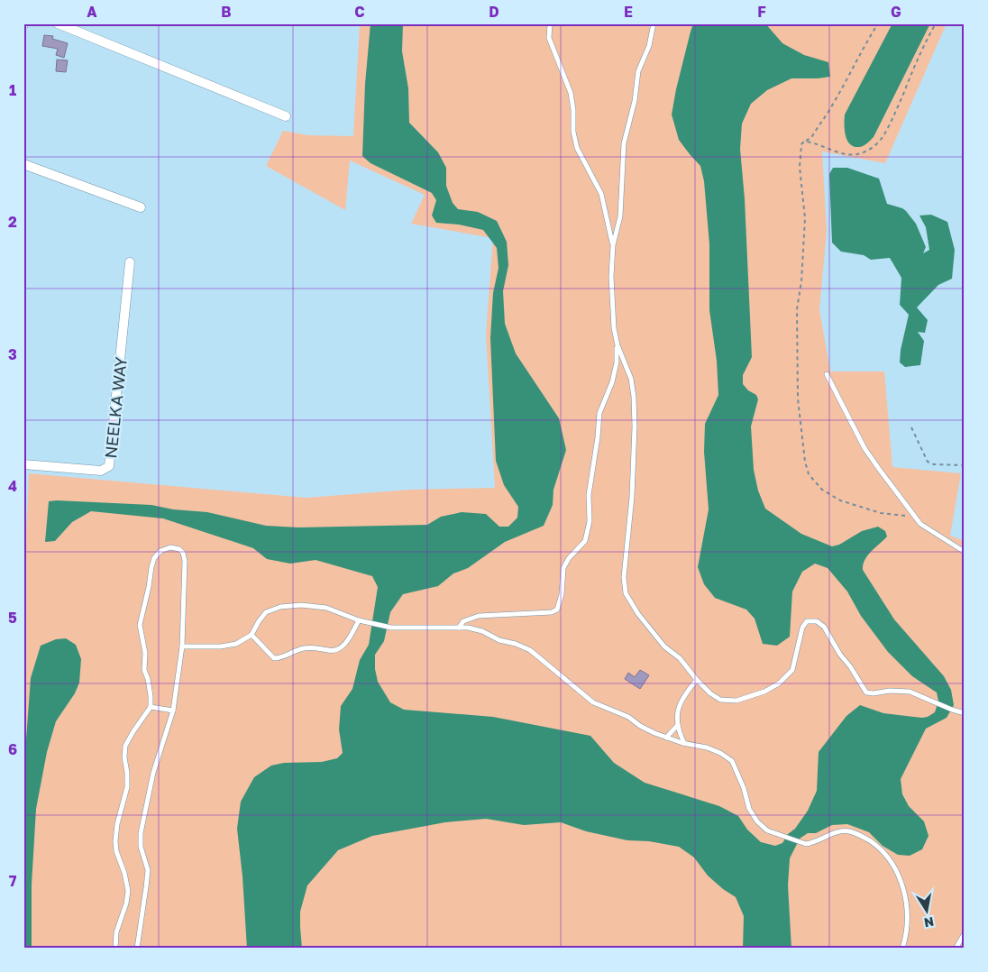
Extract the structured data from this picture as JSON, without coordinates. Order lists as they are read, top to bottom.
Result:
{
  "streets": {
    "street": ["NEELKA WAY"]
  },
  "north": "bottom",
  "grid": {
    "columns": [
      "A",
      "B",
      "C",
      "D",
      "E",
      "F",
      "G"
    ],
    "rows": [
      "1",
      "2",
      "3",
      "4",
      "5",
      "6",
      "7"
    ]
  }
}
